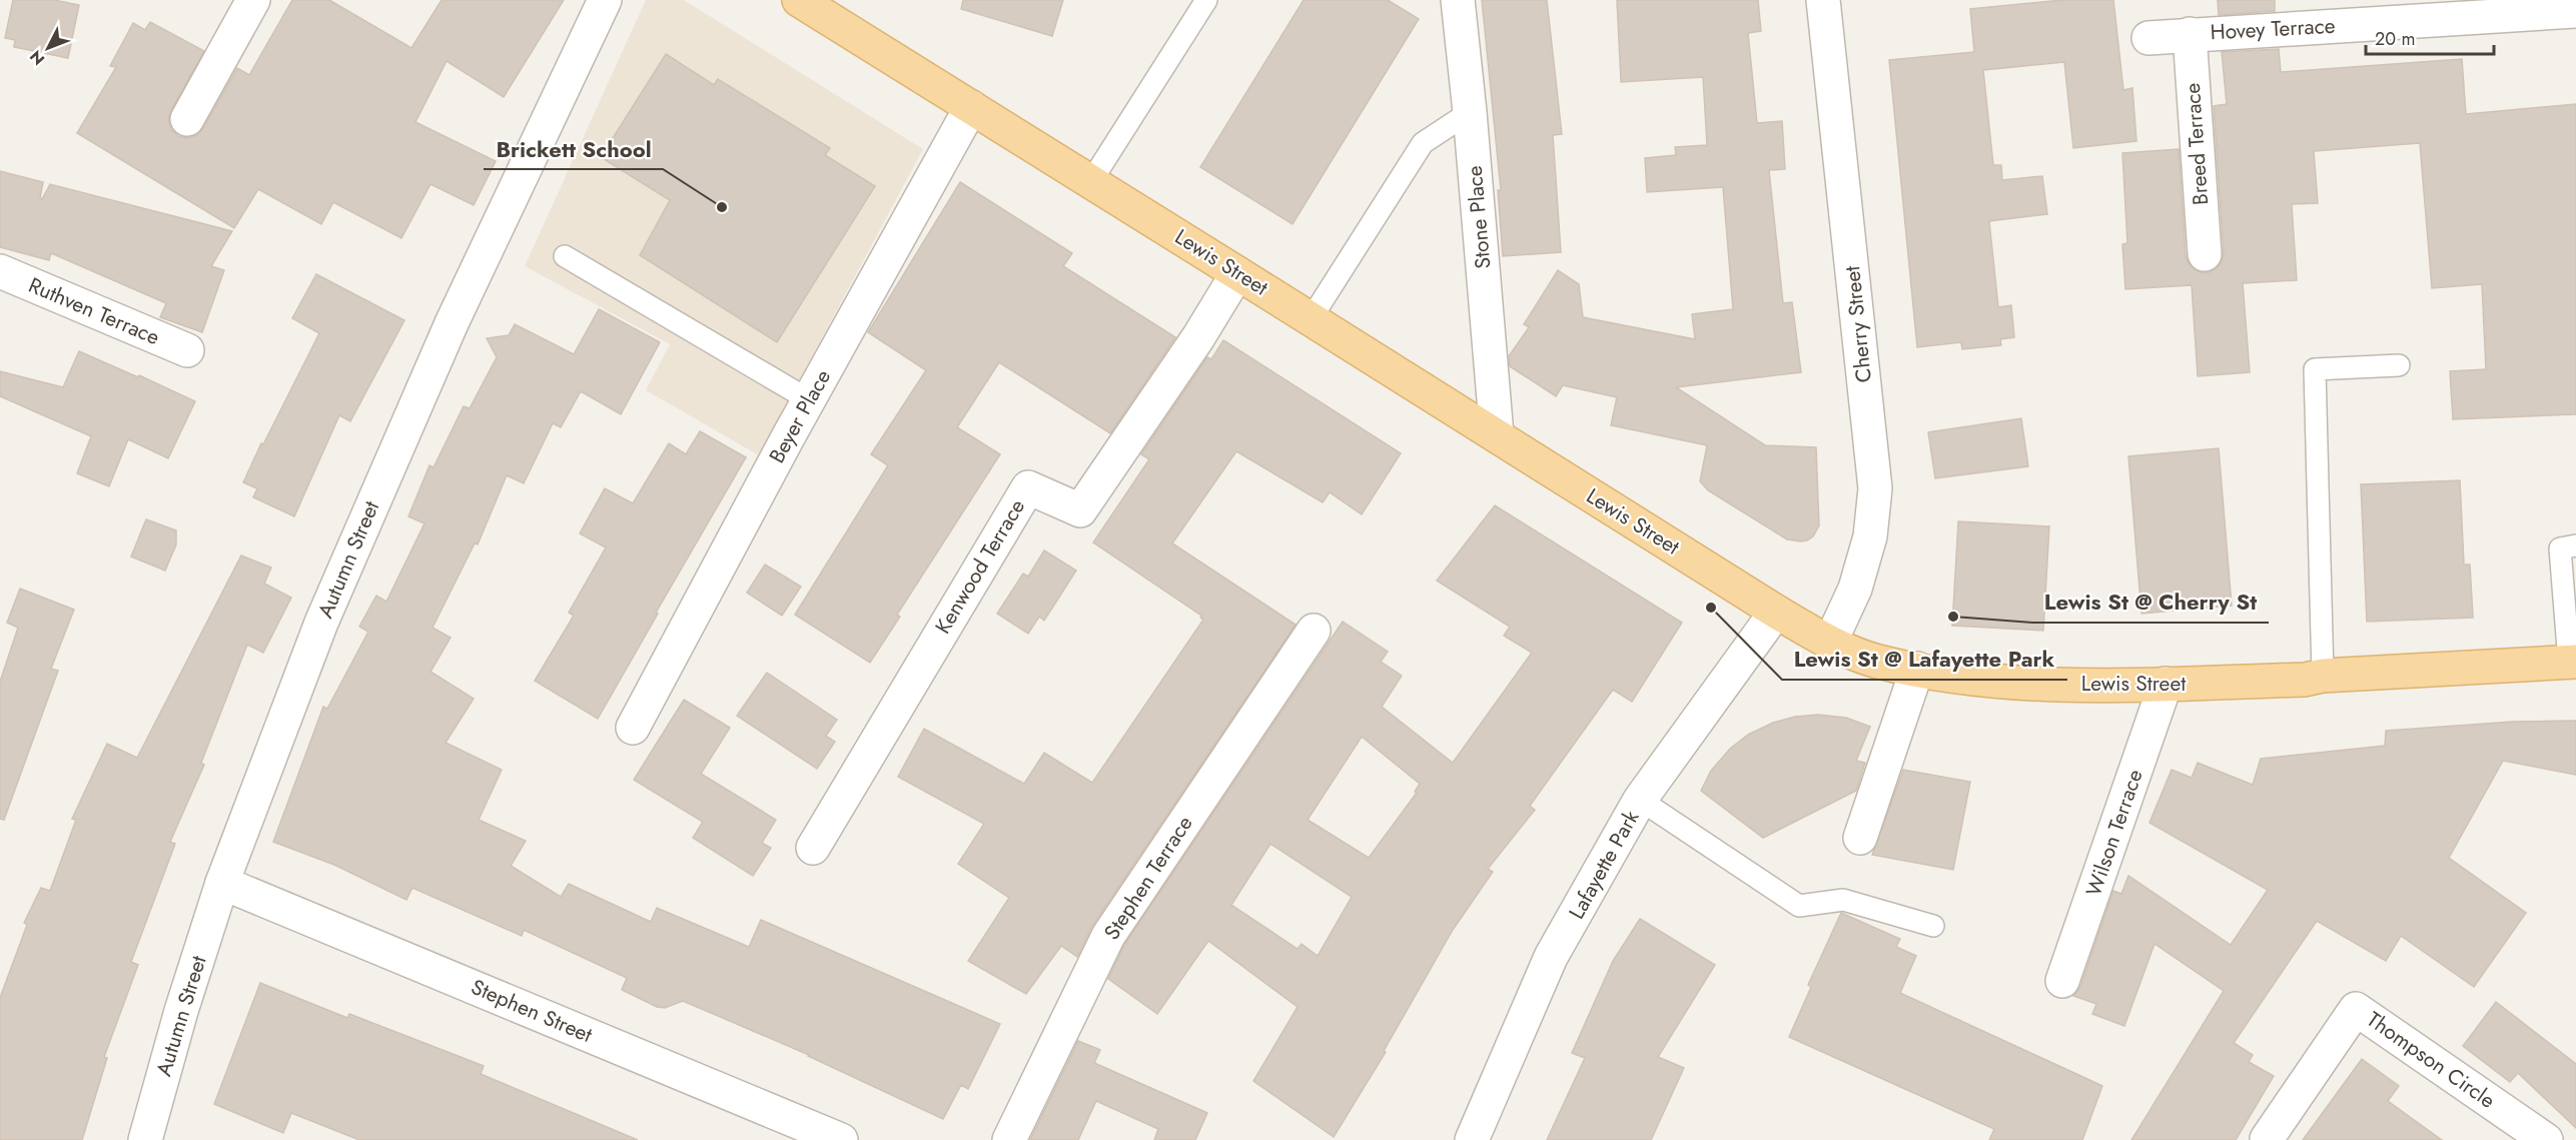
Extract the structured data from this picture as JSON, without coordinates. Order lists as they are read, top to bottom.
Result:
{
  "streets": {
    "main road": ["Lewis Street"],
    "street": [
      "Hovey Terrace",
      "Breed Terrace",
      "Stone Place",
      "Ruthven Terrace",
      "Cherry Street",
      "Beyer Place",
      "Autumn Street",
      "Kenwood Terrace",
      "Wilson Terrace",
      "Lafayette Park",
      "Stephen Terrace",
      "Stephen Street",
      "Thompson Circle"
    ]
  },
  "crossings": [
    ["Hovey Terrace", "Breed Terrace"],
    ["Stone Place", "Lewis Street"],
    ["Lewis Street", "Cherry Street"],
    ["Lewis Street", "Beyer Place"],
    ["Lewis Street", "Kenwood Terrace"],
    ["Lewis Street", "Wilson Terrace"],
    ["Lewis Street", "Lafayette Park"],
    ["Autumn Street", "Stephen Street"]
  ],
  "places": ["Brickett School", "Lewis St @ Lafayette Park", "Lewis St @ Cherry St"],
  "scale_bar": "20 m",
  "north": "bottom left"
}
